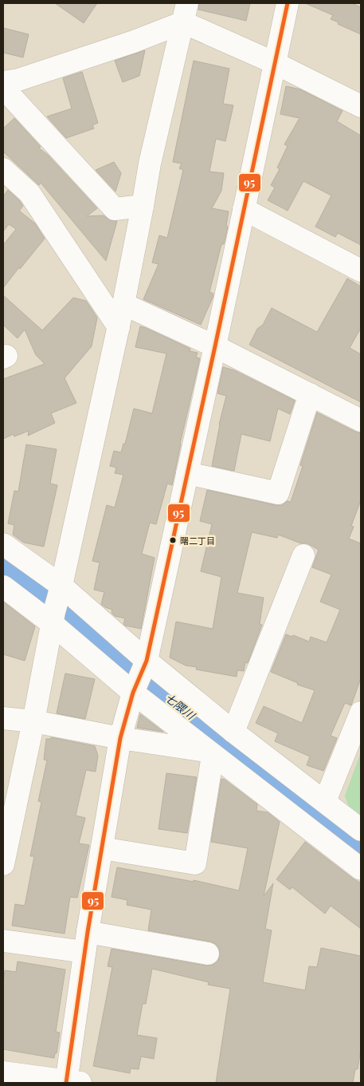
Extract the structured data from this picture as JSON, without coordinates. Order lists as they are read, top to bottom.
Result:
{
  "water": ["七隈川"],
  "places": ["曙二丁目"],
  "lines": ["transit line 95"]
}
